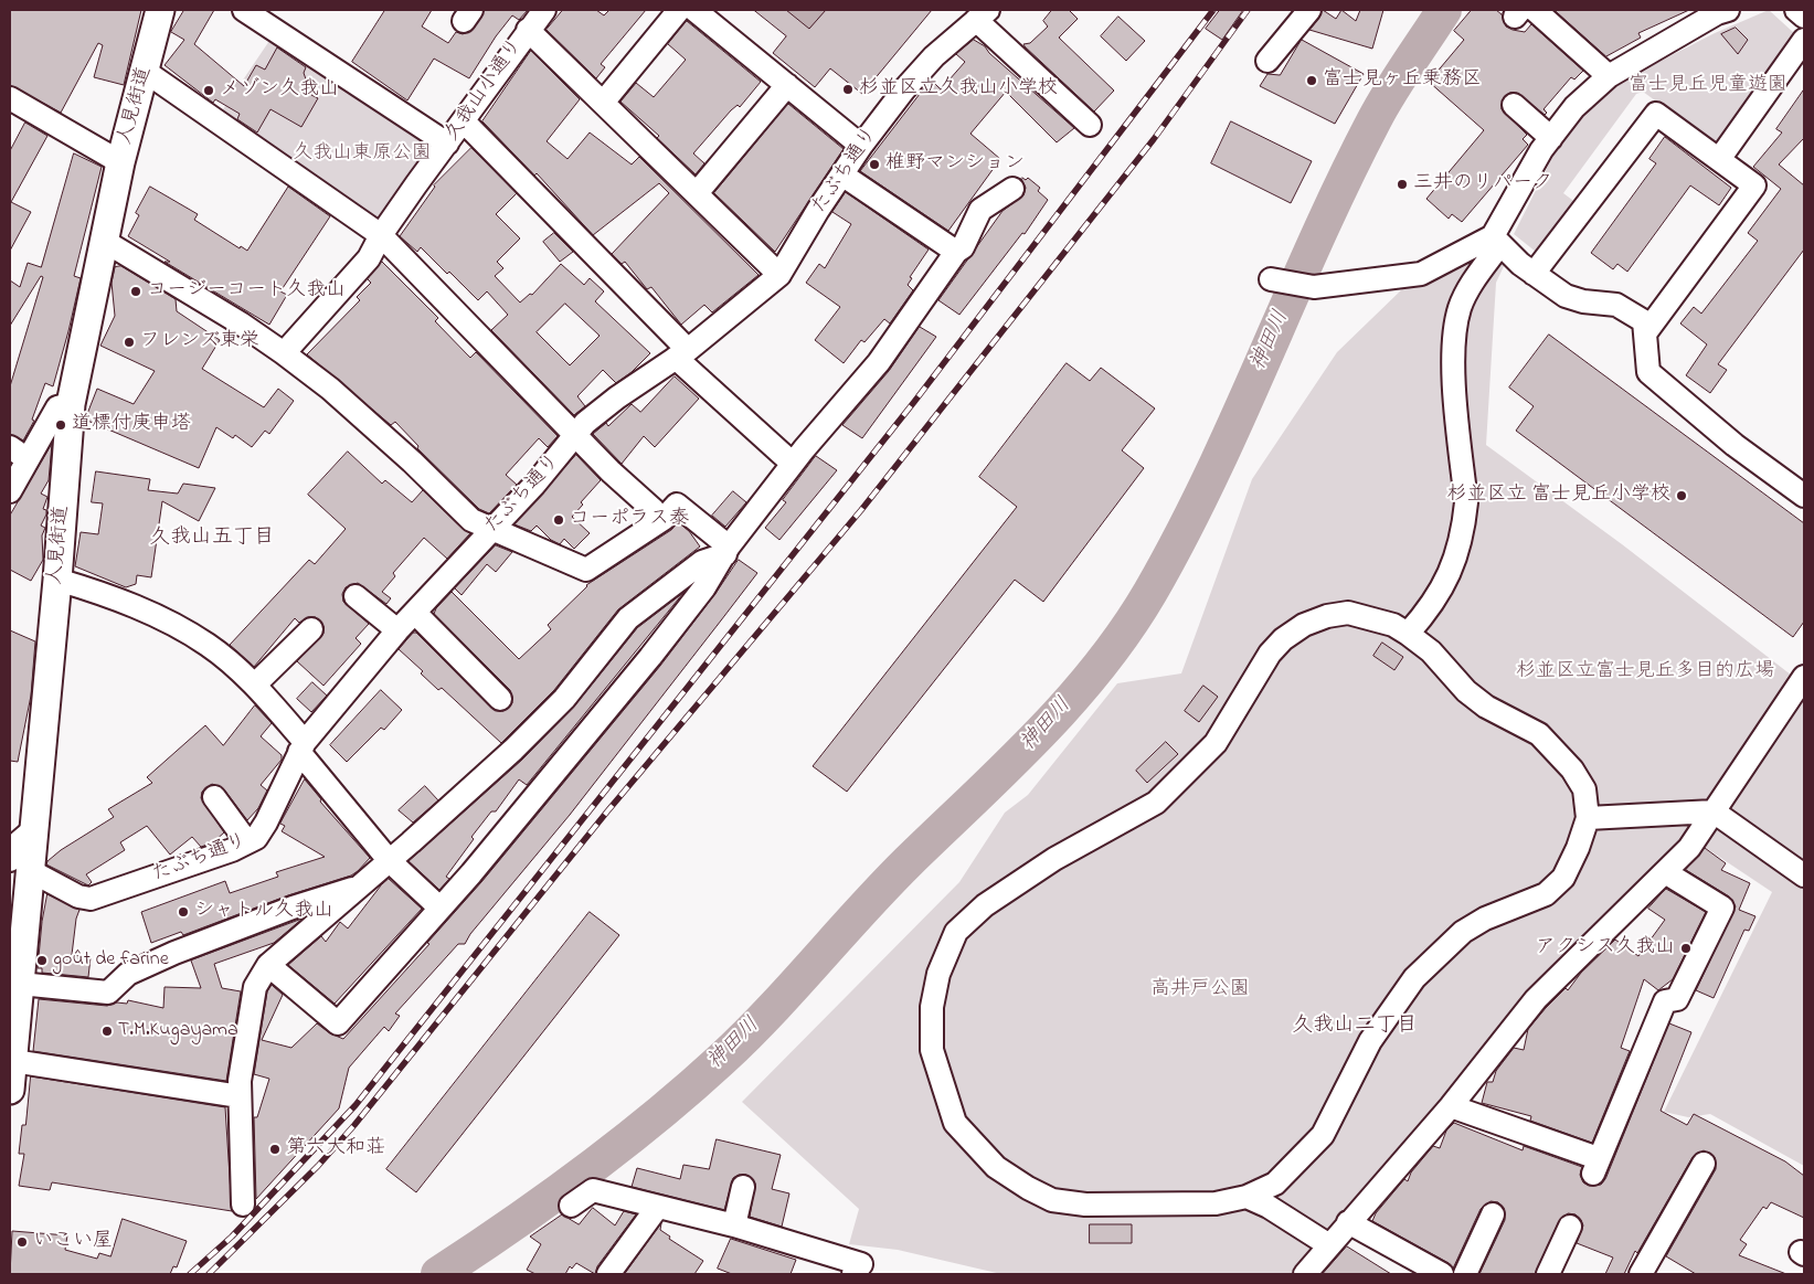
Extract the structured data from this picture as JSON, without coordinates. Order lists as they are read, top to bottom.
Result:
{
  "streets": {
    "main road": ["人見街道"],
    "street": ["久我山小通り", "たぶち通り"]
  },
  "crossings": [
    ["人見街道", "たぶち通り"]
  ],
  "districts": ["久我山五丁目", "久我山二丁目"],
  "water": ["神田川"],
  "parks": [
    "富士見丘児童遊園",
    "久我山東原公園",
    "杉並区立富士見丘多目的広場",
    "高井戸公園"
  ],
  "places": [
    "富士見ヶ丘乗務区",
    "杉並区立久我山小学校",
    "メゾン久我山",
    "椎野マンション",
    "三井のリパーク",
    "コージーコート久我山",
    "フレンズ東栄",
    "道標付庚申塔",
    "杉並区立 富士見丘小学校",
    "コーポラス泰",
    "シャトル久我山",
    "アクシス久我山",
    "goût de farine",
    "T.M.Kugayama",
    "第六大和荘",
    "いこい屋"
  ]
}
